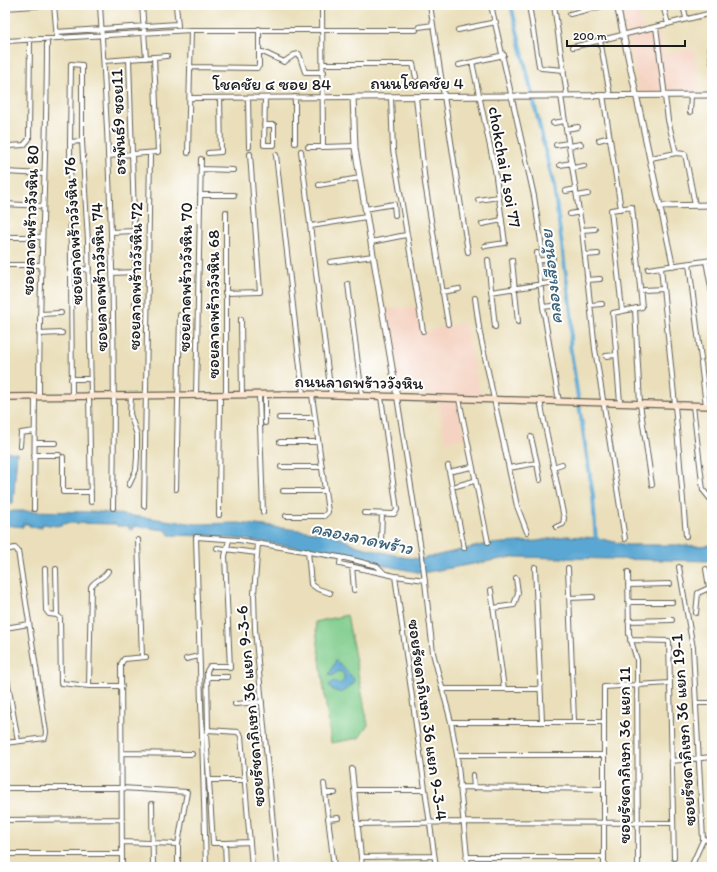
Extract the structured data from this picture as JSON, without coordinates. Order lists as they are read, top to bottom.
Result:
{
  "streets": {
    "main road": ["ถนนลาดพร้าววังหิน"],
    "street": [
      "ถนนโชคชัย 4",
      "โชคชัย ๔ ซอย 84",
      "อรพันธ์9 ซอย11",
      "chokchai 4 soi 77",
      "ซอยลาดพร้าววังหิน 80",
      "ซอยลาดพร้าววังหิน 76",
      "ซอยลาดพร้าววังหิน 72",
      "ซอยลาดพร้าววังหิน 74",
      "ซอยลาดพร้าววังหิน 70",
      "ซอยลาดพร้าววังหิน 68",
      "ซอยรัชดาภิเษก 36 แยก 9-3-6",
      "ซอยรัชดาภิเษก 36 แยก 9-3-4",
      "ซอยรัชดาภิเษก 36 แยก 19-1",
      "ซอยรัชดาภิเษก 36 แยก 11"
    ]
  },
  "crossings": [
    ["ถนนโชคชัย 4", "โชคชัย ๔ ซอย 84"],
    ["ถนนโชคชัย 4", "chokchai 4 soi 77"],
    ["ถนนโชคชัย 4", "ถนนลาดพร้าววังหิน"],
    ["ซอยลาดพร้าววังหิน 80", "ถนนลาดพร้าววังหิน"],
    ["ซอยลาดพร้าววังหิน 76", "ถนนลาดพร้าววังหิน"],
    ["ซอยลาดพร้าววังหิน 72", "ถนนลาดพร้าววังหิน"],
    ["ซอยลาดพร้าววังหิน 74", "ถนนลาดพร้าววังหิน"],
    ["ซอยลาดพร้าววังหิน 70", "ถนนลาดพร้าววังหิน"],
    ["ซอยลาดพร้าววังหิน 68", "ถนนลาดพร้าววังหิน"]
  ],
  "water": ["คลองเสือน้อย", "คลองลาดพร้าว"],
  "scale_bar": "200 m"
}
